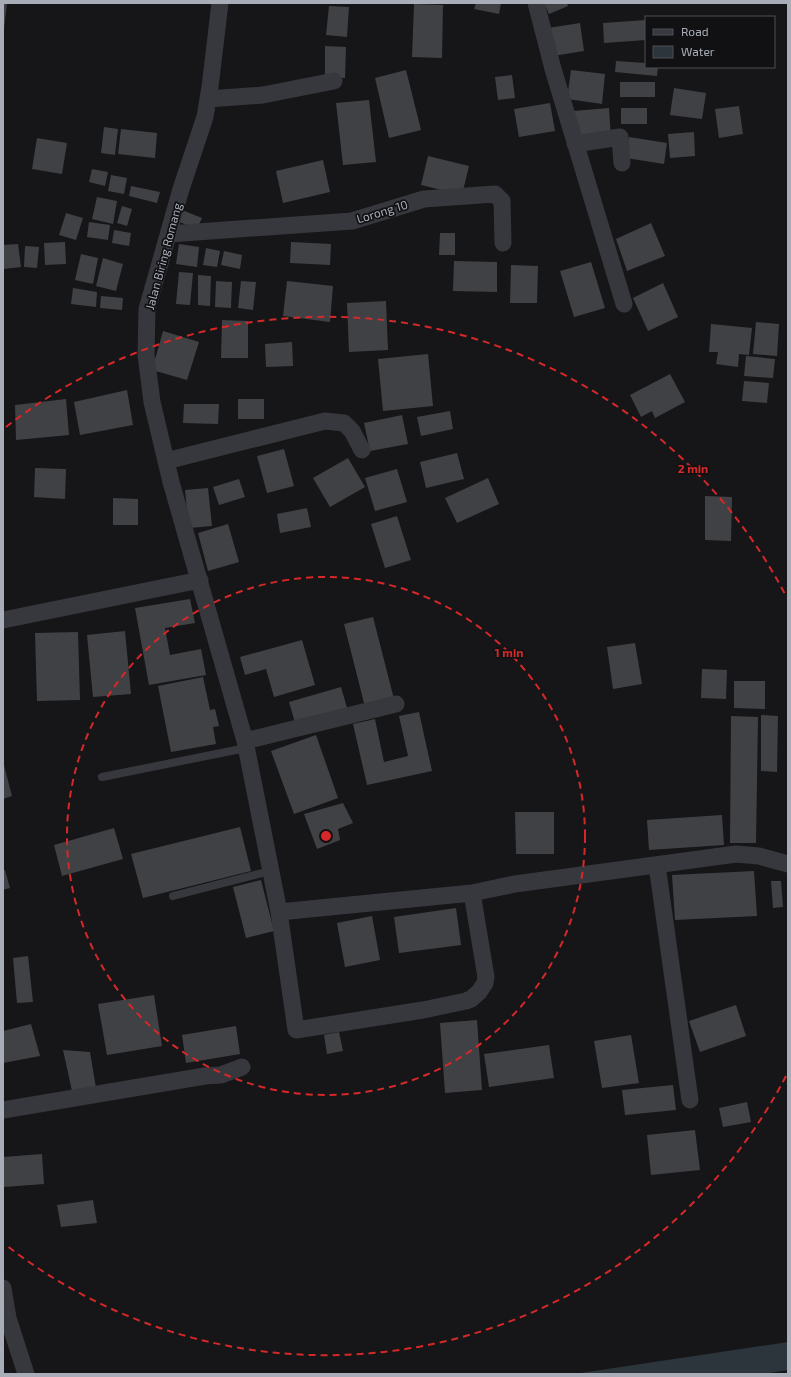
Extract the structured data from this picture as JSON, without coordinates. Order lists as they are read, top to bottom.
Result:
{
  "streets": {
    "street": ["Lorong 10", "Jalan Biring Romang"]
  },
  "crossings": [
    ["Lorong 10", "Jalan Biring Romang"]
  ],
  "legend": ["Road", "Water"],
  "rings": ["2 min", "1 min"]
}
